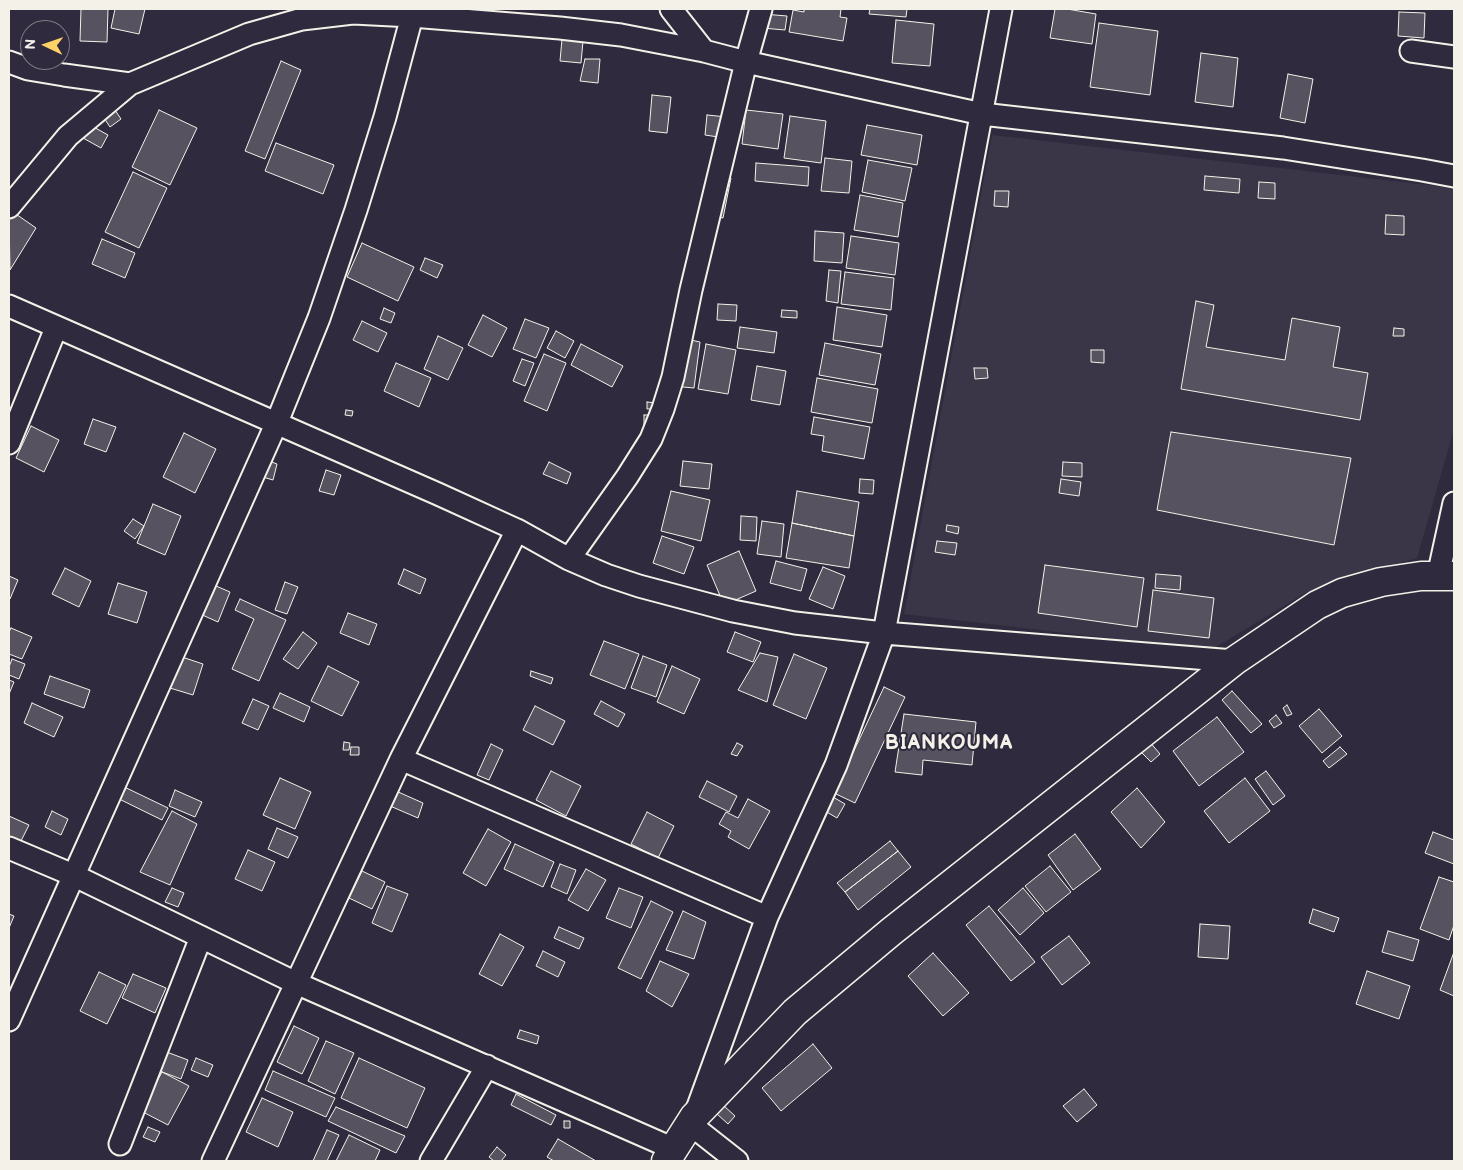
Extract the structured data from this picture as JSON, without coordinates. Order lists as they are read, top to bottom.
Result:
{
  "districts": ["BIANKOUMA"],
  "north": "left"
}
